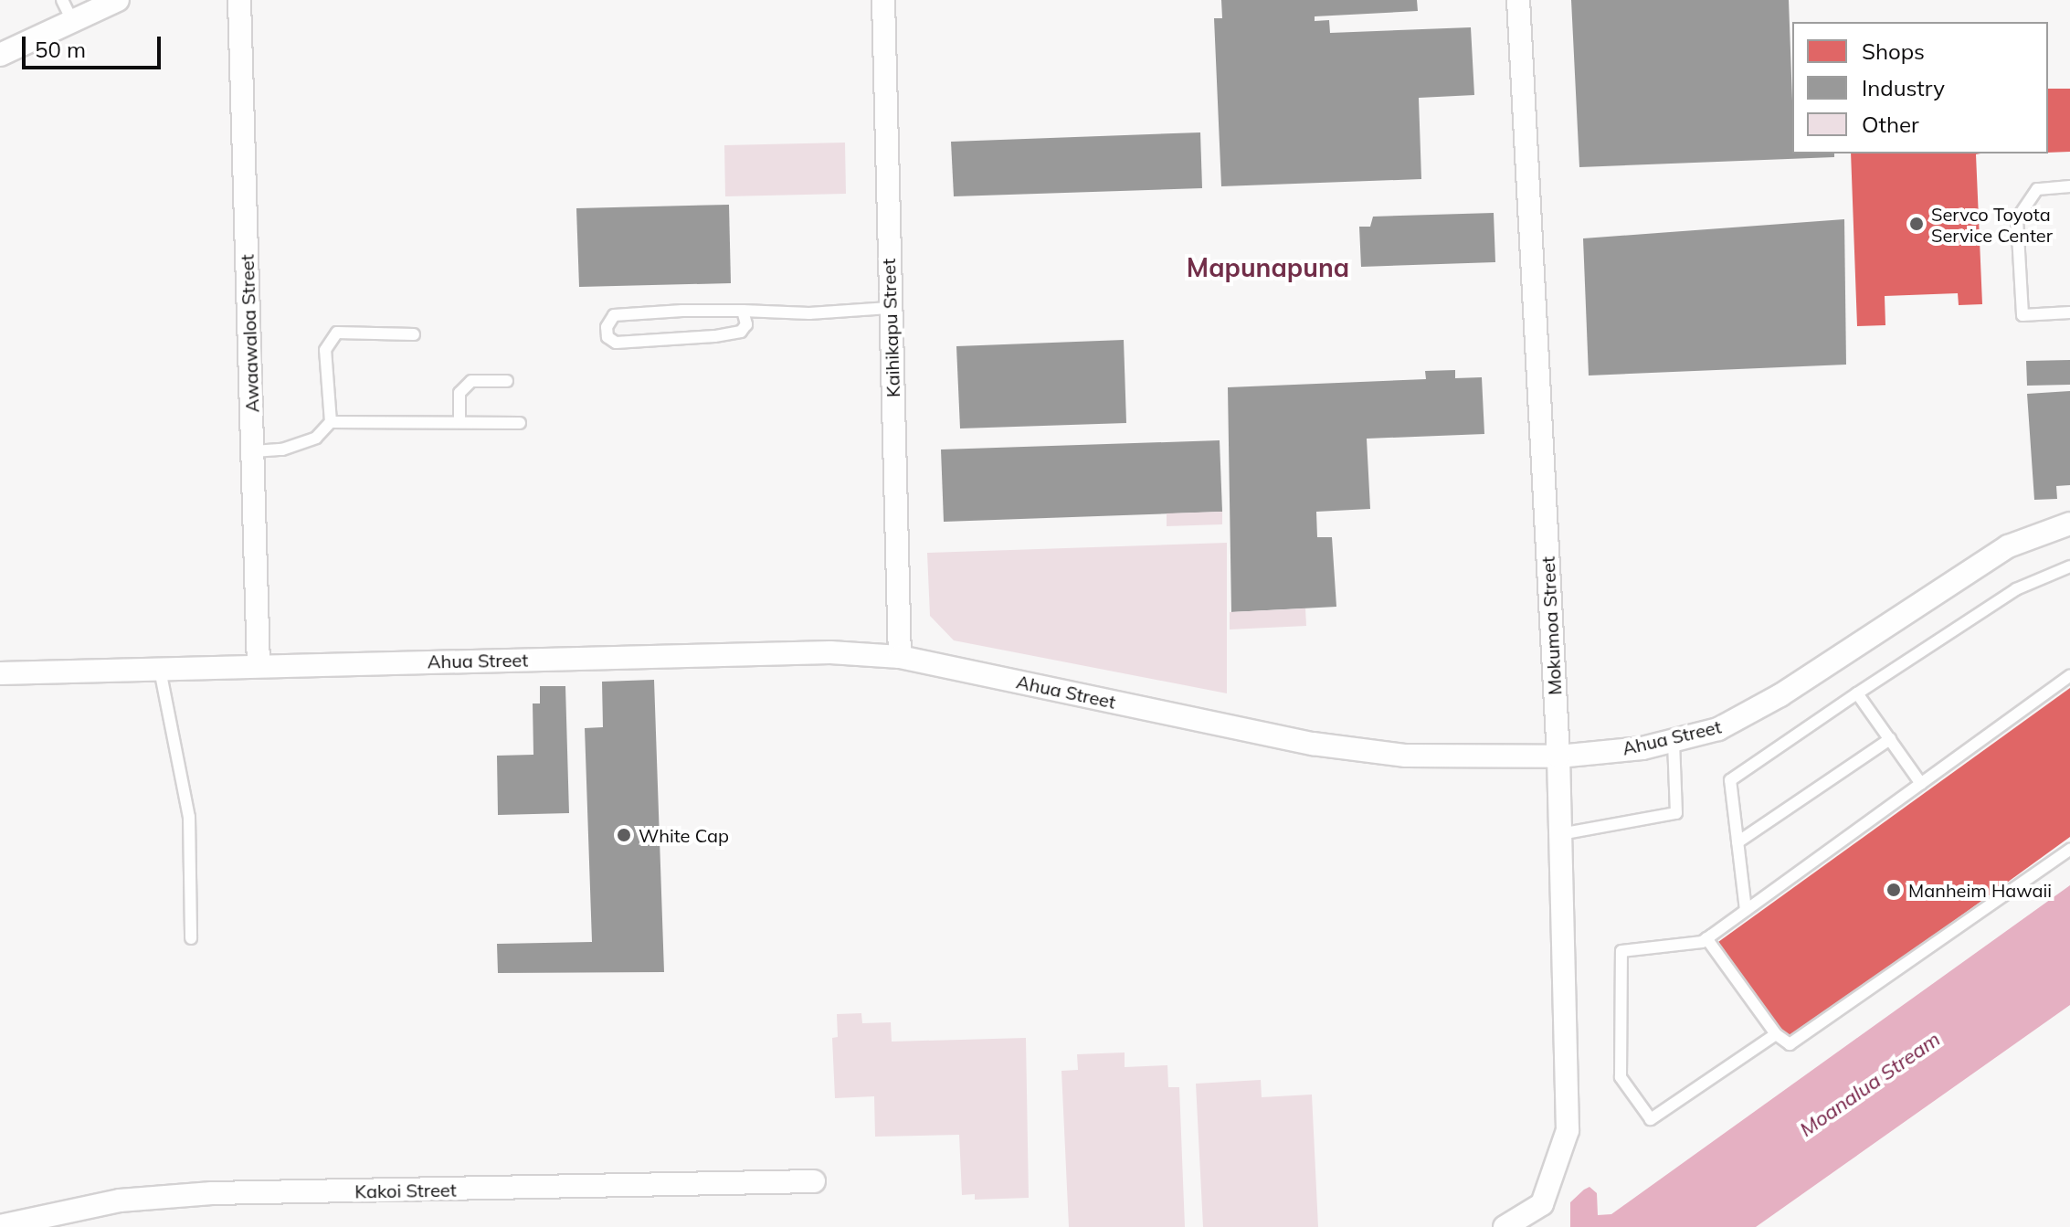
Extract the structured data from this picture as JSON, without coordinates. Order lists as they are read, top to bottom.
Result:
{
  "streets": {
    "street": [
      "Kaihikapu Street",
      "Awaawaloa Street",
      "Mokumoa Street",
      "Ahua Street",
      "Kakoi Street"
    ]
  },
  "crossings": [
    ["Kaihikapu Street", "Ahua Street"],
    ["Awaawaloa Street", "Ahua Street"],
    ["Mokumoa Street", "Ahua Street"]
  ],
  "districts": ["Mapunapuna"],
  "water": ["Moanalua Stream"],
  "places": ["Servco Toyota Service Center", "White Cap", "Manheim Hawaii"],
  "legend": ["Shops", "Industry", "Other"],
  "scale_bar": "50 m"
}
